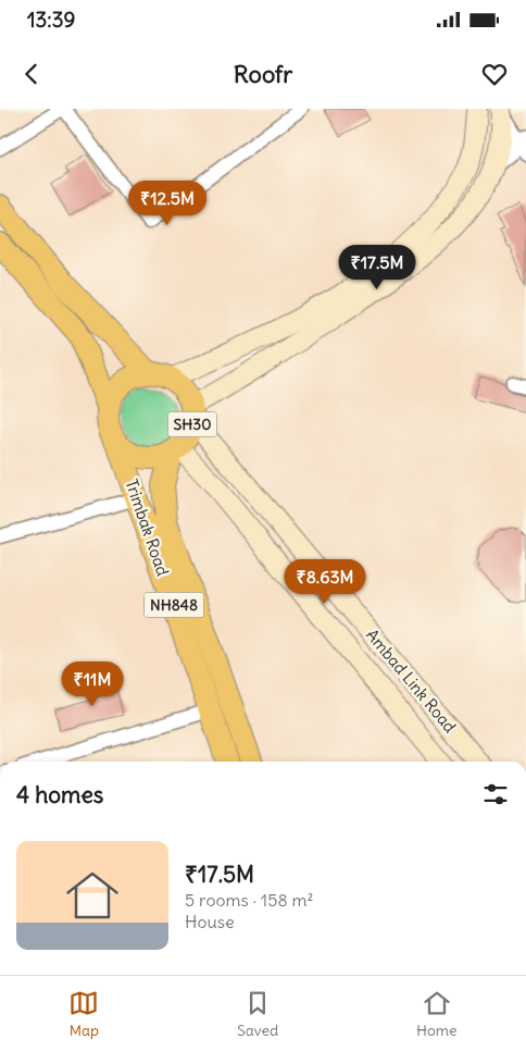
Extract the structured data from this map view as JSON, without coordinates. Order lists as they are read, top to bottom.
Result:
{
  "streets": {
    "highway": ["SH30", "Trimbak Road", "NH848"],
    "main road": ["Ambad Link Road"]
  },
  "crossings": [
    ["SH30", "Trimbak Road"],
    ["SH30", "Ambad Link Road"],
    ["Trimbak Road", "Ambad Link Road"]
  ],
  "page": {
    "status": "13:39",
    "header": "Roofr",
    "price": [
      "₹12.5M",
      "₹17.5M",
      "₹8.63M",
      "₹11M"
    ],
    "heading": "4 homes",
    "list": [
      {
        "name": "₹17.5M",
        "note": "5 rooms · 158 m² · House"
      }
    ],
    "tabs": ["Map", "Saved", "Home"]
  }
}
